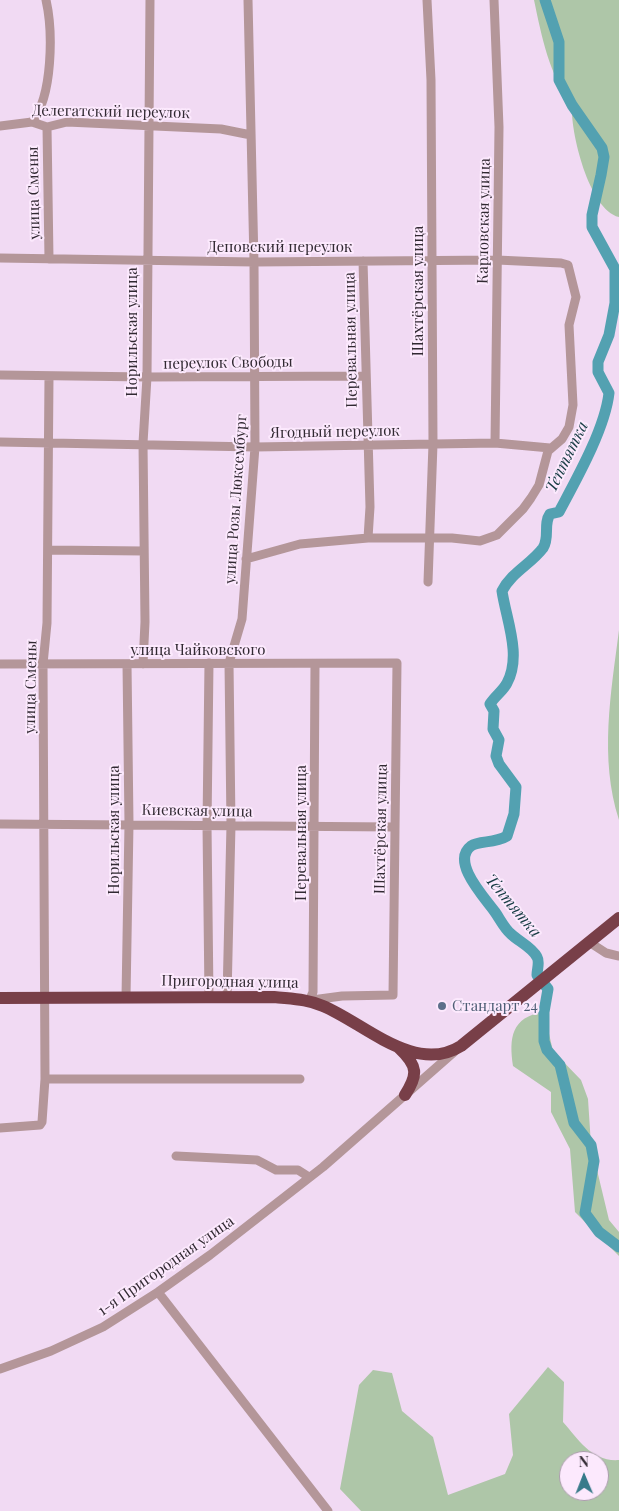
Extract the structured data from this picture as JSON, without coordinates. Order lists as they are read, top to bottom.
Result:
{
  "streets": {
    "highway": ["Пригородная улица"],
    "street": [
      "Делегатский переулок",
      "улица Смены",
      "Карловская улица",
      "Деповский переулок",
      "Шахтёрская улица",
      "Норильская улица",
      "Перевальная улица",
      "переулок Свободы",
      "Ягодный переулок",
      "улица Розы Люксембург",
      "улица Чайковского",
      "Киевская улица",
      "1-я Пригородная улица"
    ]
  },
  "crossings": [
    ["Делегатский переулок", "улица Смены"],
    ["Делегатский переулок", "Норильская улица"],
    ["Делегатский переулок", "улица Розы Люксембург"],
    ["улица Смены", "Деповский переулок"],
    ["улица Смены", "переулок Свободы"],
    ["улица Смены", "Ягодный переулок"],
    ["улица Смены", "улица Чайковского"],
    ["улица Смены", "Киевская улица"],
    ["улица Смены", "Пригородная улица"],
    ["Карловская улица", "Деповский переулок"],
    ["Карловская улица", "Ягодный переулок"],
    ["Деповский переулок", "Шахтёрская улица"],
    ["Деповский переулок", "Норильская улица"],
    ["Деповский переулок", "Перевальная улица"],
    ["Деповский переулок", "Ягодный переулок"],
    ["Деповский переулок", "улица Розы Люксембург"],
    ["Шахтёрская улица", "Перевальная улица"],
    ["Шахтёрская улица", "Ягодный переулок"],
    ["Шахтёрская улица", "улица Чайковского"],
    ["Шахтёрская улица", "Киевская улица"],
    ["Шахтёрская улица", "Пригородная улица"],
    ["Норильская улица", "переулок Свободы"],
    ["Норильская улица", "Ягодный переулок"],
    ["Норильская улица", "улица Чайковского"],
    ["Норильская улица", "Киевская улица"],
    ["Норильская улица", "Пригородная улица"],
    ["Перевальная улица", "переулок Свободы"],
    ["Перевальная улица", "Ягодный переулок"],
    ["Перевальная улица", "улица Чайковского"],
    ["Перевальная улица", "Киевская улица"],
    ["Перевальная улица", "Пригородная улица"],
    ["переулок Свободы", "улица Розы Люксембург"],
    ["Ягодный переулок", "улица Розы Люксембург"],
    ["улица Розы Люксембург", "улица Чайковского"],
    ["улица Розы Люксембург", "Киевская улица"],
    ["улица Розы Люксембург", "Пригородная улица"],
    ["Пригородная улица", "1-я Пригородная улица"]
  ],
  "water": ["Тептятка"],
  "places": ["Стандарт 24"],
  "north": "top"
}
